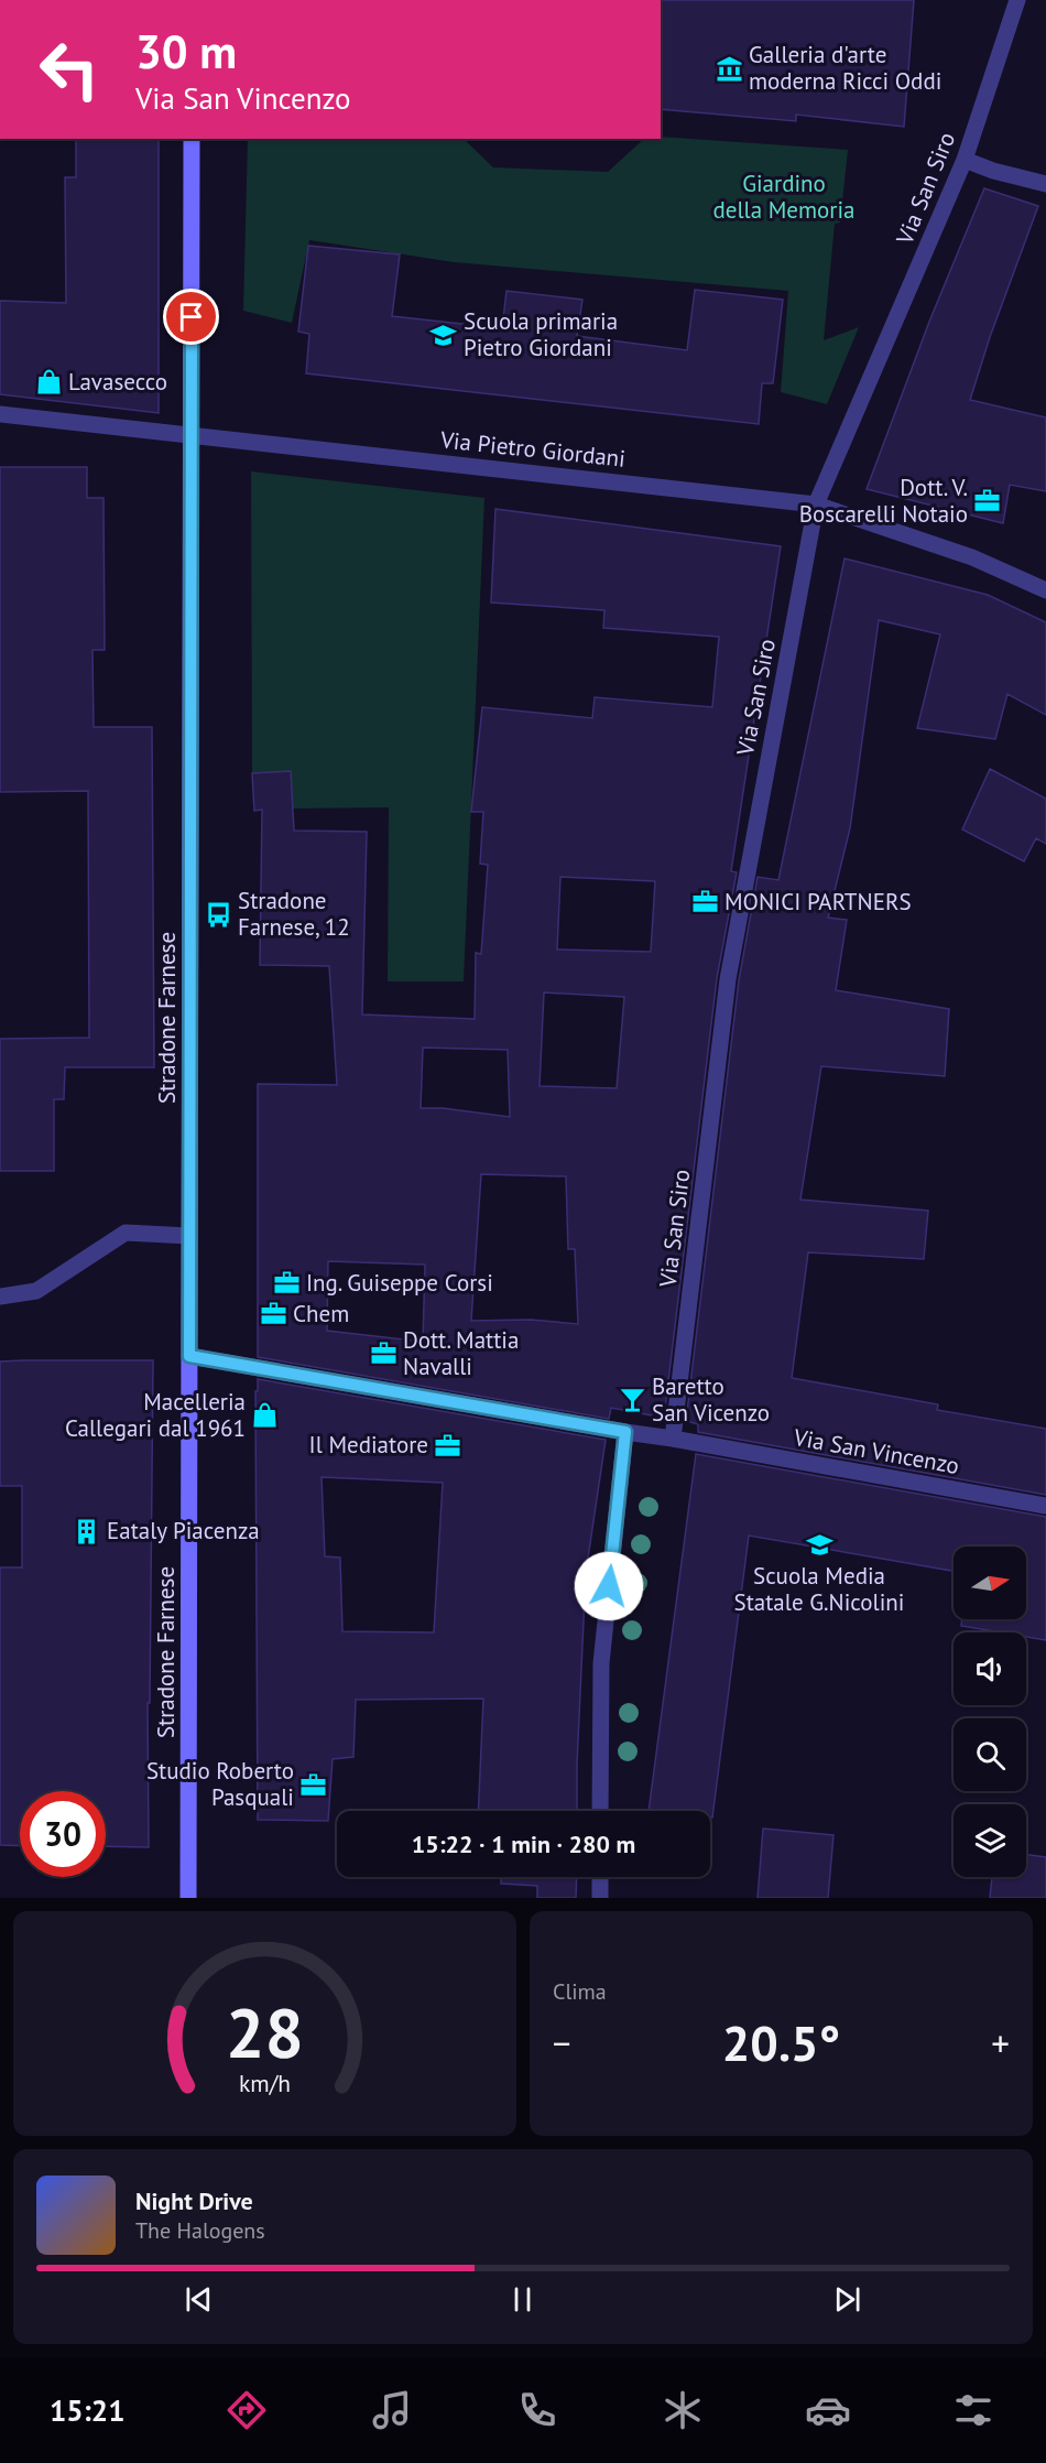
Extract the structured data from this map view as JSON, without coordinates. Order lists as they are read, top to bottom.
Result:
{
  "streets": {
    "street": [
      "Via San Siro",
      "Via Pietro Giordani",
      "Stradone Farnese",
      "Via San Vincenzo"
    ]
  },
  "crossings": [
    ["Via San Siro", "Via Pietro Giordani"],
    ["Via San Siro", "Via San Vincenzo"],
    ["Via Pietro Giordani", "Stradone Farnese"],
    ["Stradone Farnese", "Via San Vincenzo"]
  ],
  "parks": ["Giardino della Memoria"],
  "places": {
    "museum": ["Galleria d'arte moderna Ricci Oddi"],
    "school or university": ["Scuola primaria Pietro Giordani", "Scuola Media Statale G.Nicolini"],
    "shop": ["Lavasecco", "Macelleria Callegari dal 1961"],
    "office": [
      "Dott. V. Boscarelli Notaio",
      "MONICI PARTNERS",
      "Ing. Guiseppe Corsi",
      "Chem",
      "Dott. Mattia Navalli",
      "Il Mediatore",
      "Studio Roberto Pasquali"
    ],
    "bus stop": ["Stradone Farnese, 12"],
    "bar": ["Baretto San Vicenzo"],
    "building": ["Eataly Piacenza"]
  },
  "north": "right",
  "page": {
    "turn": ["30 m", "Via San Vincenzo"],
    "limit": "30",
    "trip": "15:22 · 1 min · 280 m",
    "tile": "Clima",
    "heat": ["−", "20.5°", "+"],
    "song": ["Night Drive", "The Halogens"],
    "tabs": "15:21",
    "gauge": ["28", "km/h"]
  }
}
